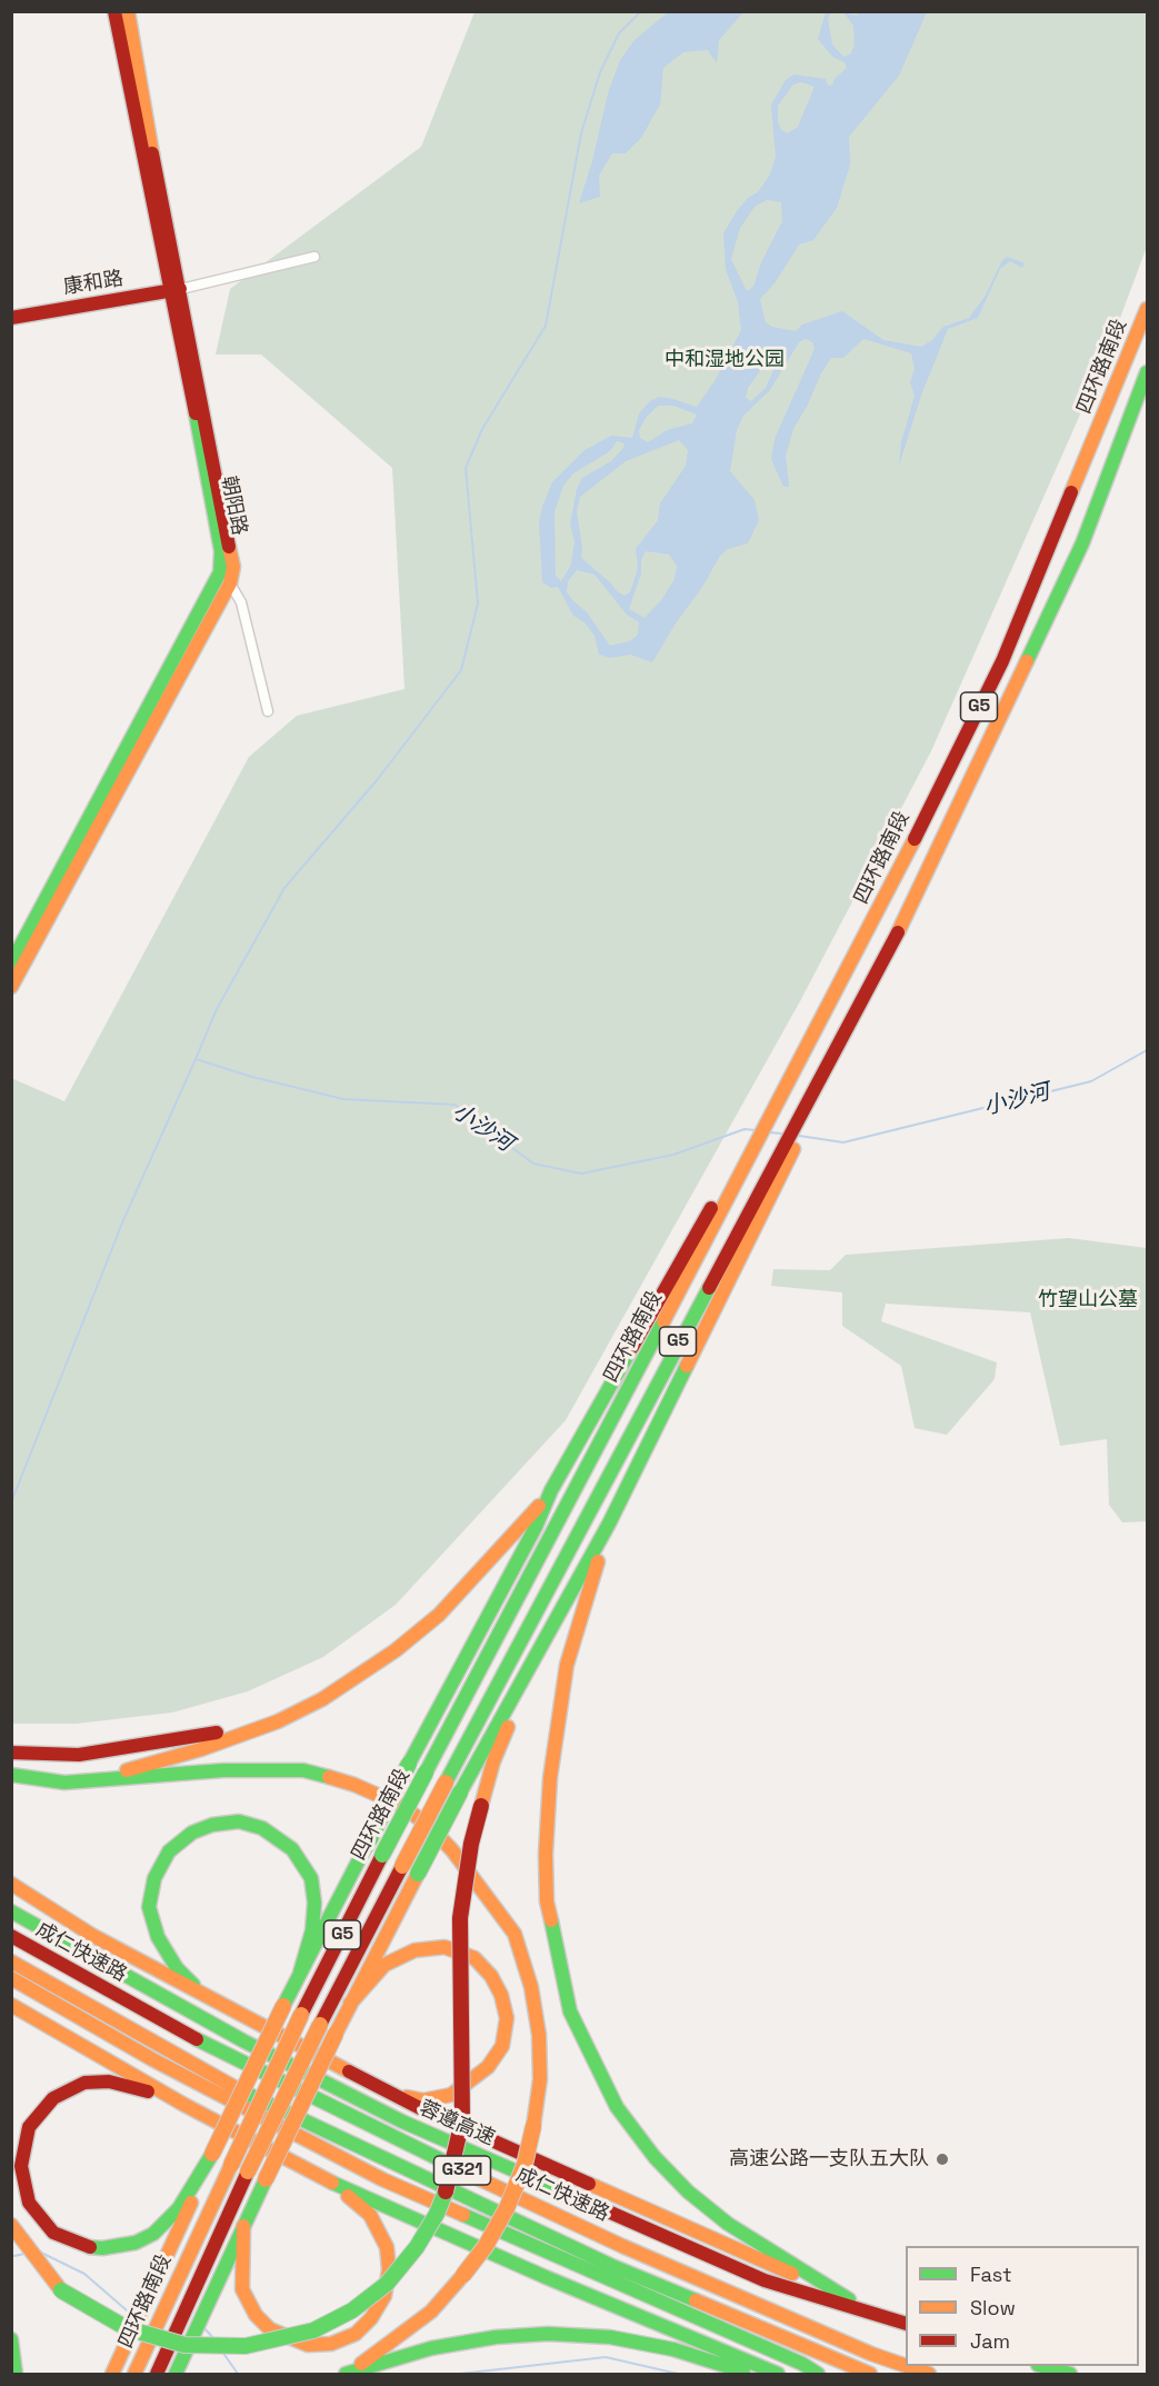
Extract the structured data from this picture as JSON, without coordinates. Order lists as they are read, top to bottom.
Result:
{
  "streets": {
    "main road": [
      "康和路",
      "四环路南段",
      "朝阳路",
      "G5",
      "成仁快速路",
      "蓉遵高速",
      "G321"
    ]
  },
  "crossings": [
    ["康和路", "朝阳路"]
  ],
  "water": ["小沙河"],
  "parks": ["中和湿地公园", "竹望山公墓"],
  "places": ["高速公路一支队五大队"],
  "legend": ["Fast", "Slow", "Jam"]
}
